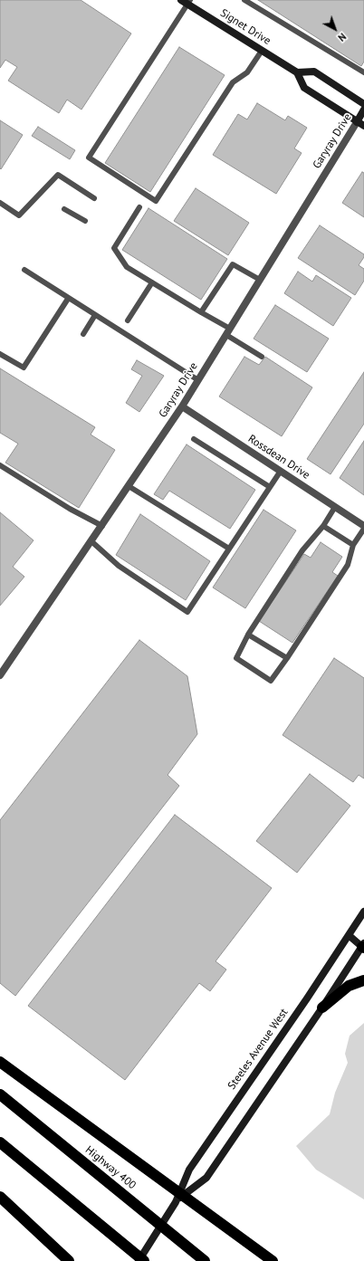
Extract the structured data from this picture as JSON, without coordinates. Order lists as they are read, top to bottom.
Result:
{
  "streets": {
    "highway": ["Highway 400"],
    "main road": ["Signet Drive", "Garyray Drive", "Steeles Avenue West"],
    "street": ["Rossdean Drive"]
  },
  "crossings": [
    ["Garyray Drive", "Rossdean Drive"]
  ],
  "north": "bottom right"
}
